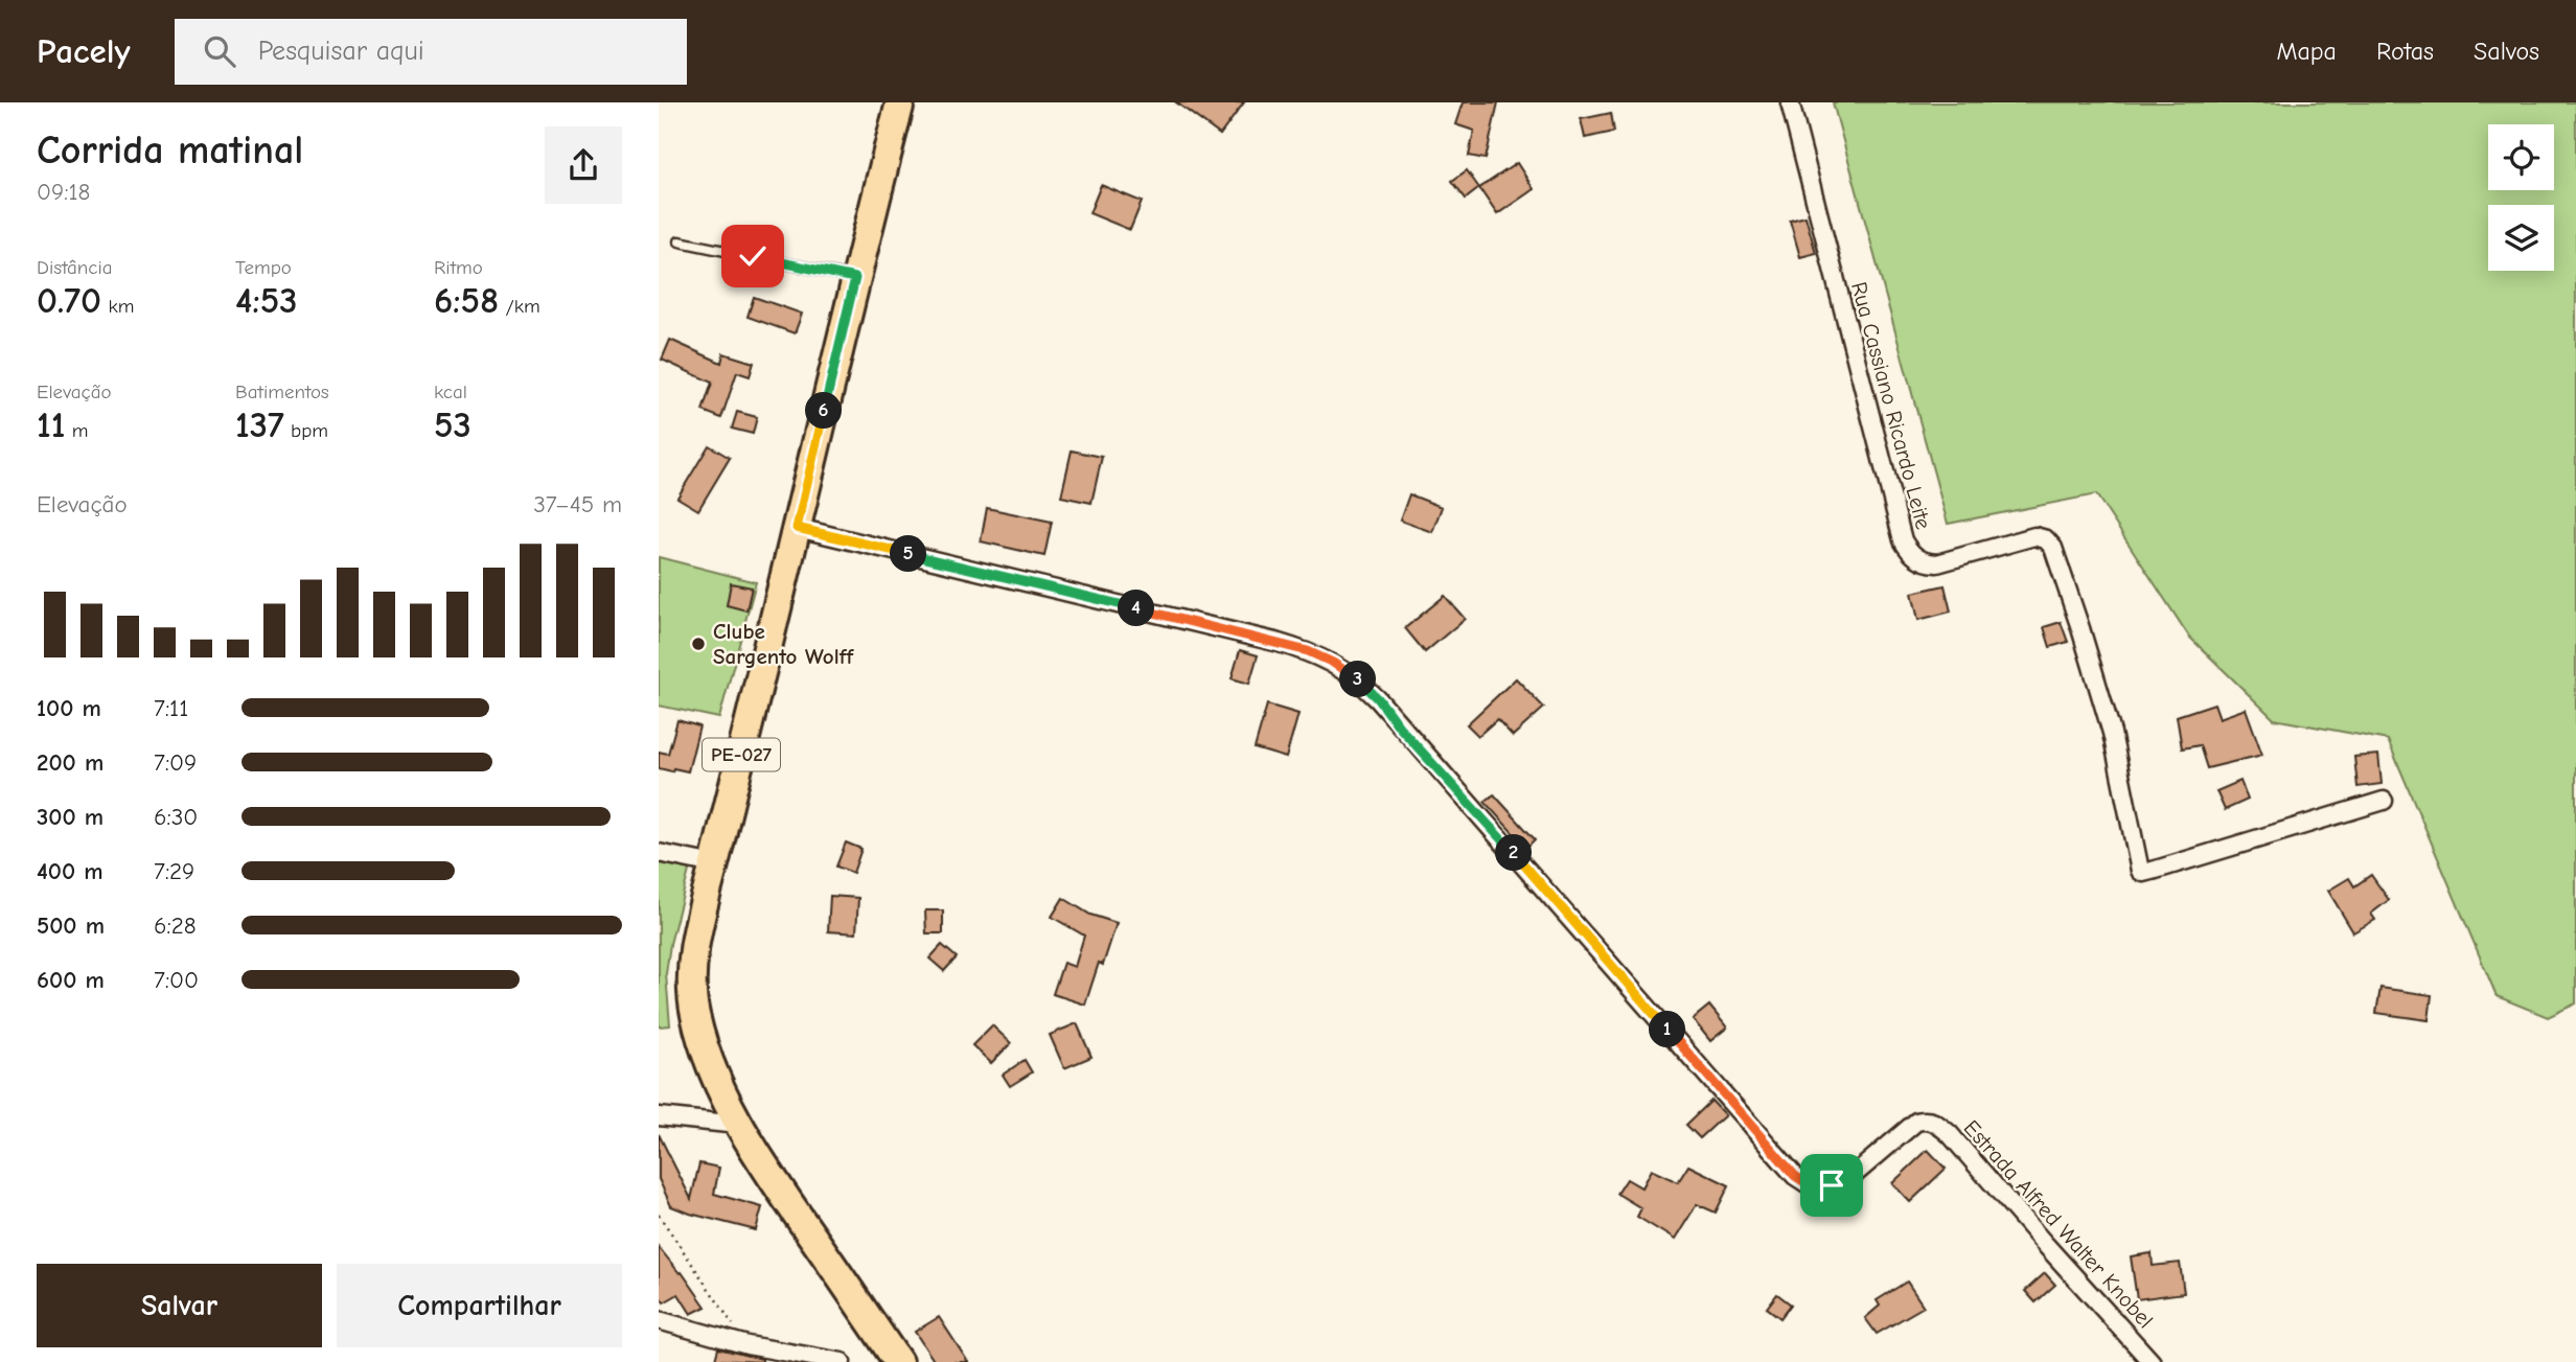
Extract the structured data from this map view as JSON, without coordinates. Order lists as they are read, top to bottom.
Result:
{
  "streets": {
    "main road": ["PE-027"],
    "street": ["Rua Cassiano Ricardo Leite", "Estrada Alfred Walter Knobel"]
  },
  "crossings": [
    ["PE-027", "Estrada Alfred Walter Knobel"]
  ],
  "places": ["Clube Sargento Wolff"],
  "page": {
    "header": "Pacely",
    "search": "Pesquisar aqui",
    "nav": ["Mapa", "Rotas", "Salvos"],
    "heading": ["Corrida matinal", "09:18"],
    "stats": [
      ["Distância", "0.70 km"],
      ["Tempo", "4:53"],
      ["Ritmo", "6:58 /km"],
      ["Elevação", "11 m"],
      ["Batimentos", "137 bpm"],
      ["kcal", "53"]
    ],
    "pins": [
      "6",
      "5",
      "4",
      "3",
      "2",
      "1"
    ],
    "chart": ["Elevação", "37–45 m"],
    "list": [
      {
        "name": "100 m",
        "note": "7:11"
      },
      {
        "name": "200 m",
        "note": "7:09"
      },
      {
        "name": "300 m",
        "note": "6:30"
      },
      {
        "name": "400 m",
        "note": "7:29"
      },
      {
        "name": "500 m",
        "note": "6:28"
      },
      {
        "name": "600 m",
        "note": "7:00"
      }
    ],
    "buttons": ["Salvar", "Compartilhar"]
  }
}
